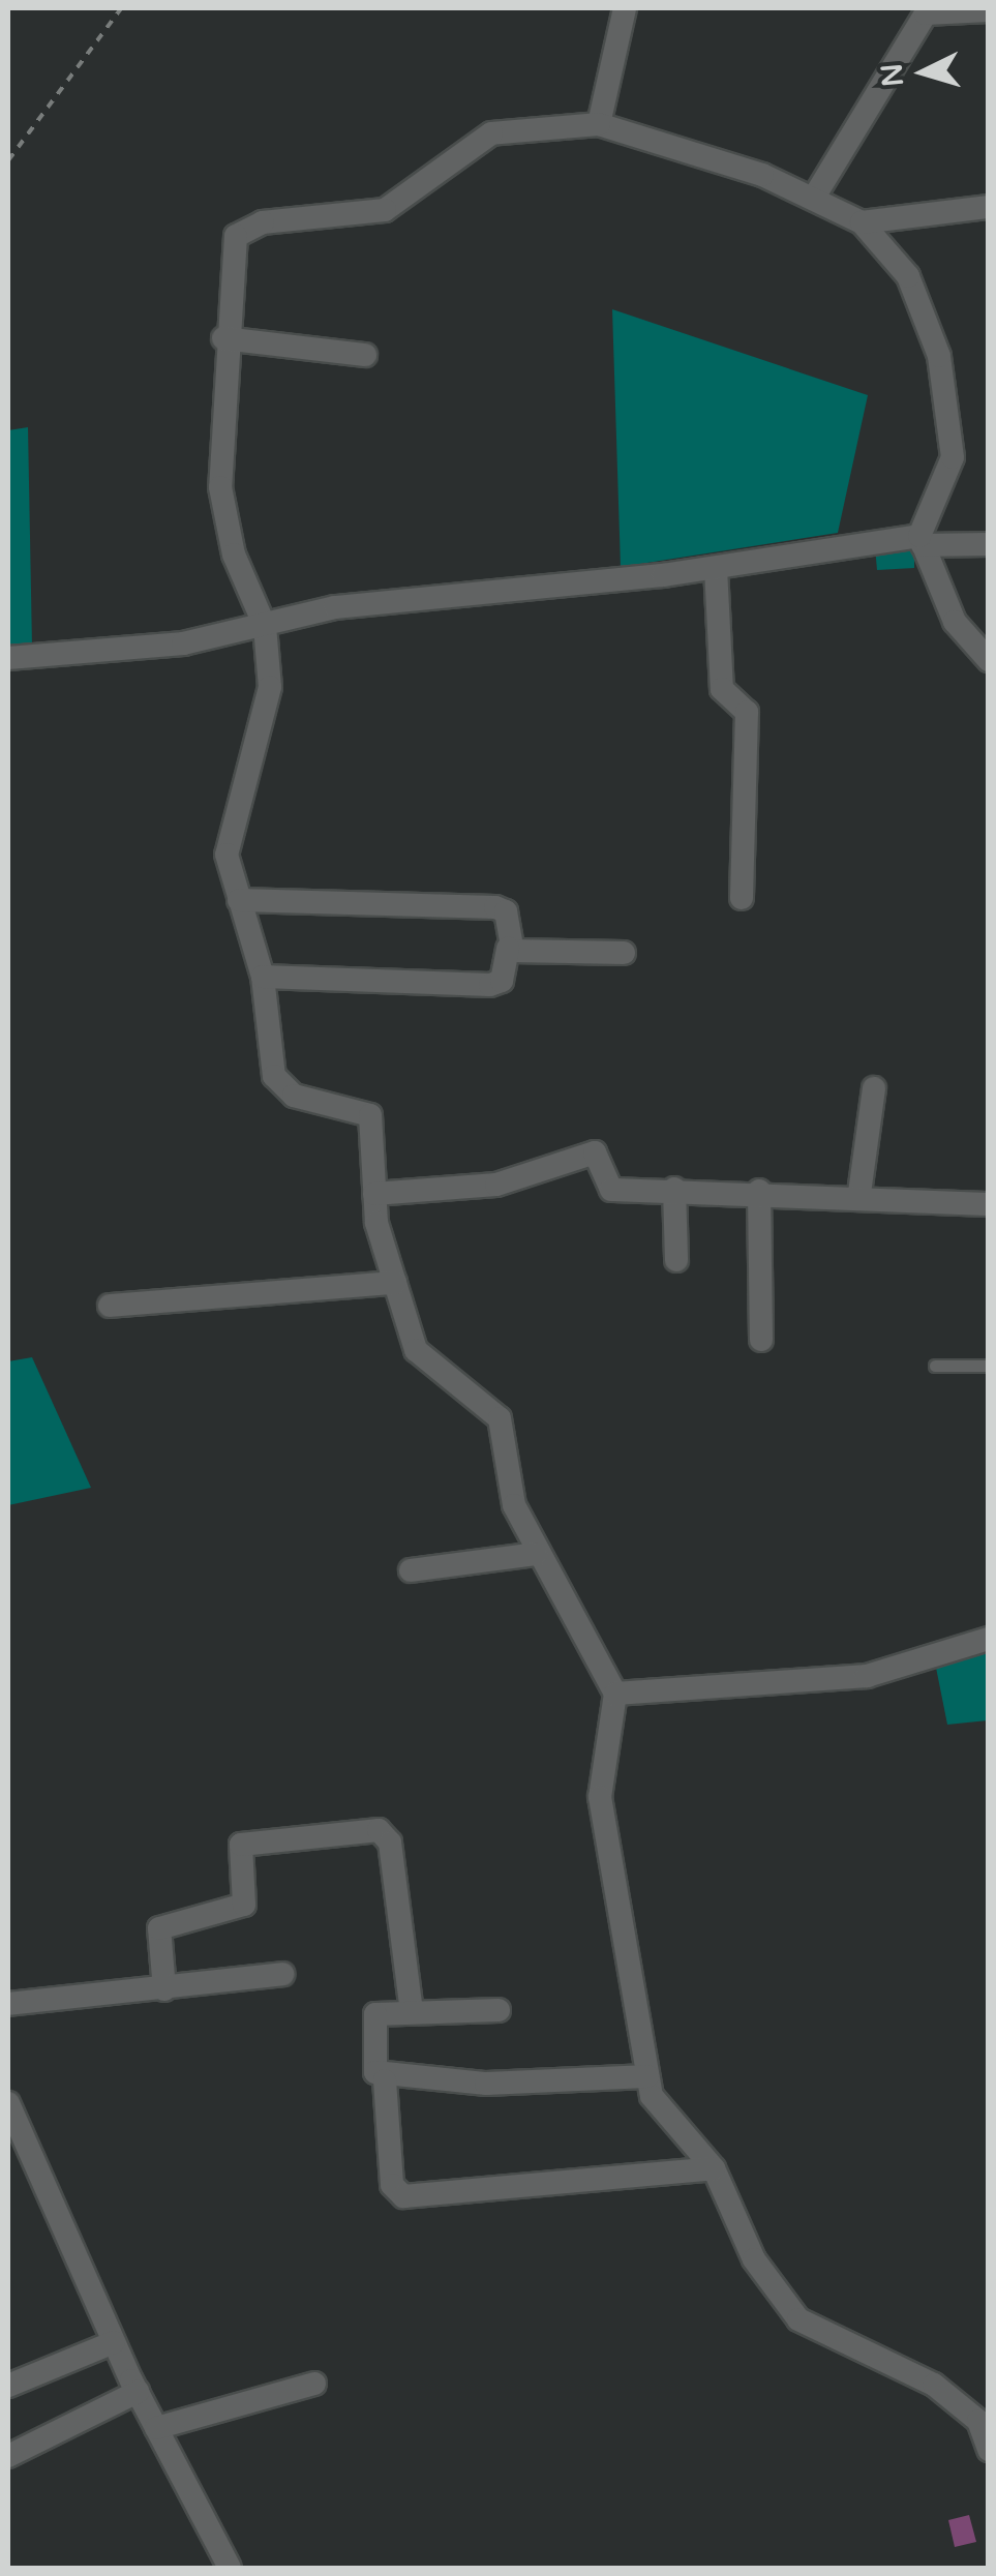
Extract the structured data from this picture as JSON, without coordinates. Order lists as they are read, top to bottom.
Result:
{
  "north": "left"
}
